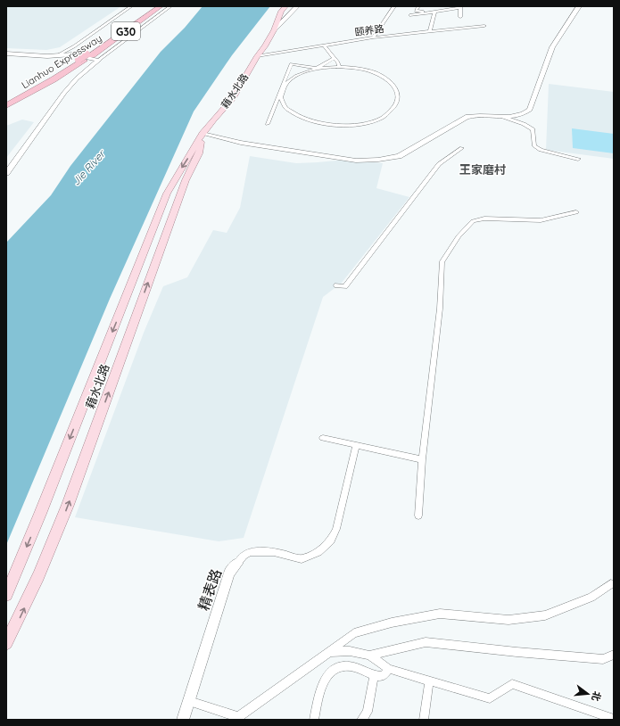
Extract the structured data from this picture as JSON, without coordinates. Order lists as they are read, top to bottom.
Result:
{
  "streets": {
    "highway": ["G30", "Lianhuo Expressway"],
    "main road": ["藉水北路", "精表路"],
    "street": ["颐养路"]
  },
  "crossings": [
    ["颐养路", "藉水北路"]
  ],
  "districts": ["王家磨村"],
  "water": ["Jie River"],
  "north": "right"
}
